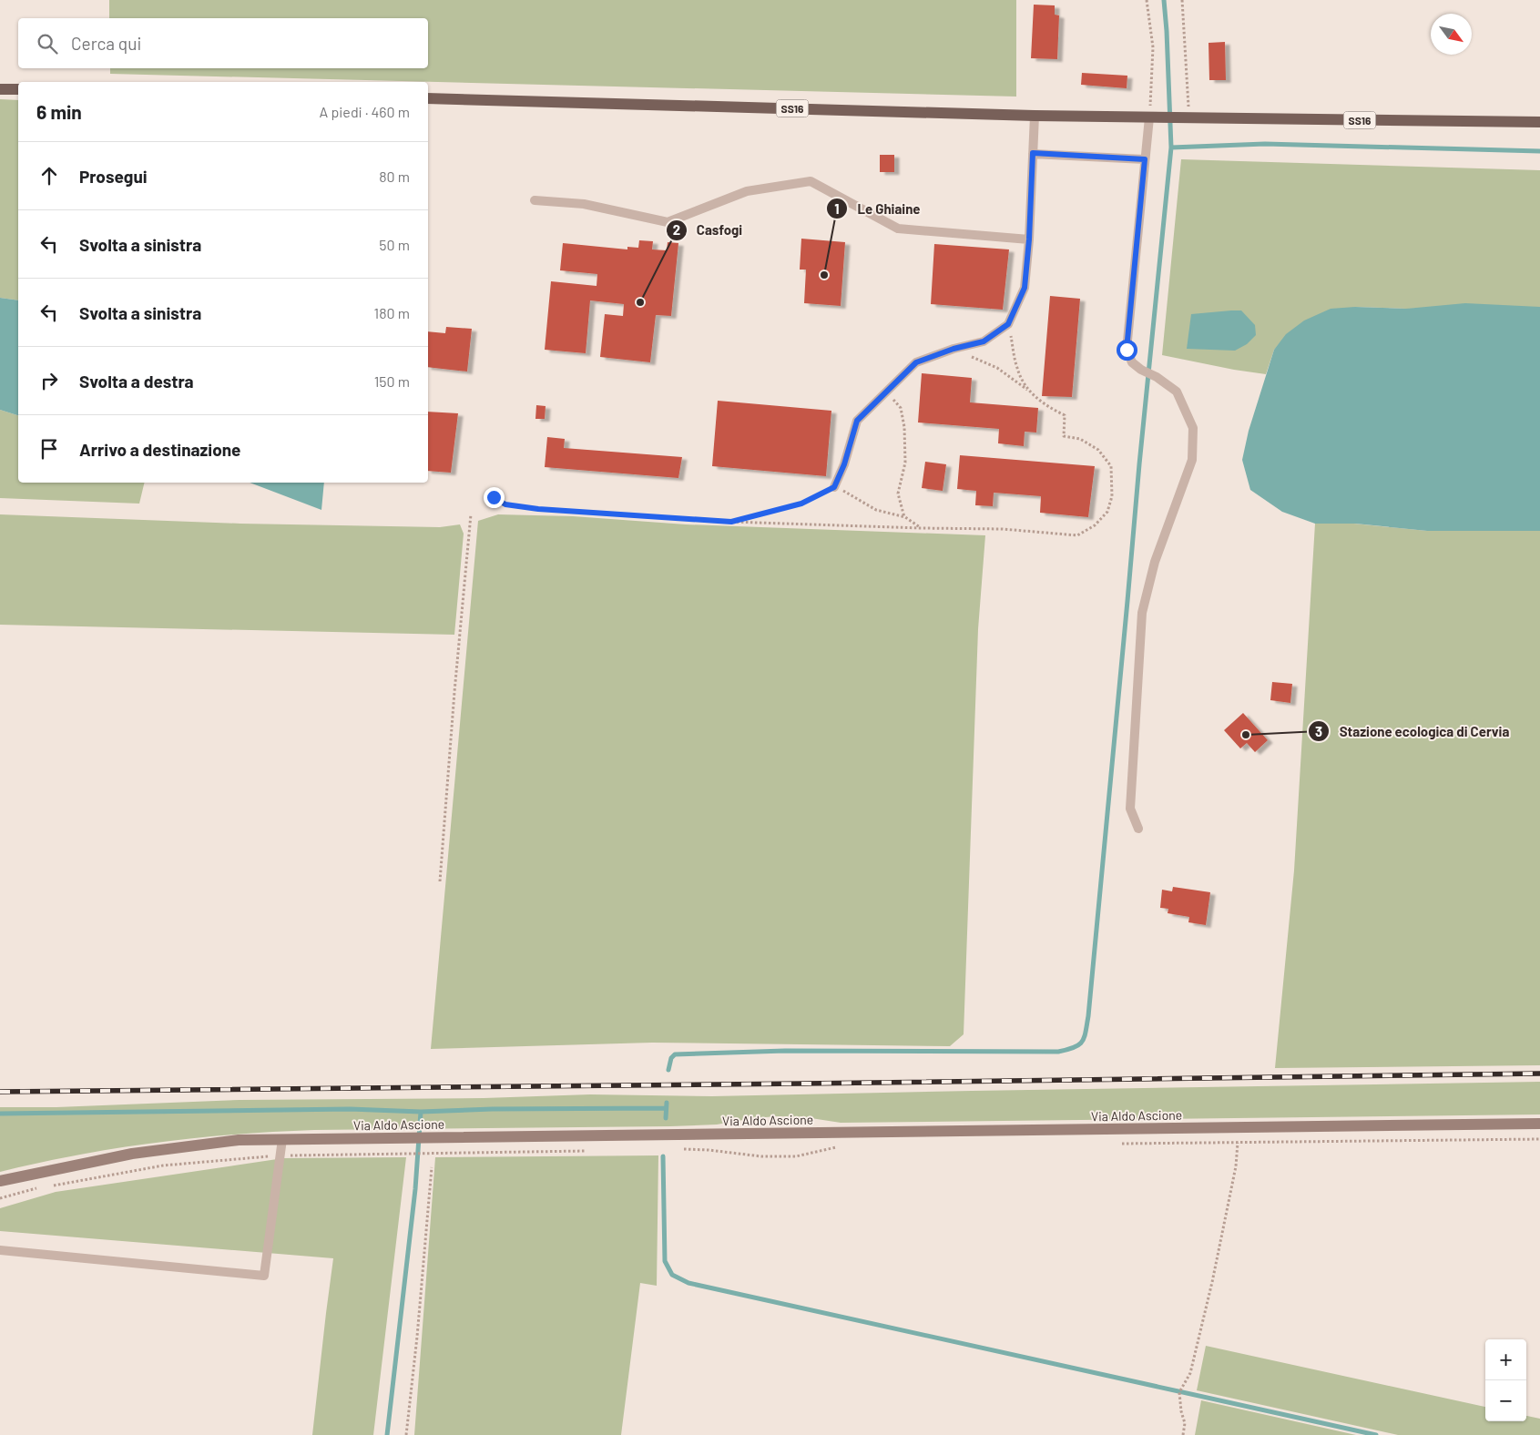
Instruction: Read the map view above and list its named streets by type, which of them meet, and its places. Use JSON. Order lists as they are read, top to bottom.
{
  "streets": {
    "main road": ["SS16"],
    "street": ["Via Aldo Ascione"]
  },
  "places": ["Le Ghiaine", "Casfogi", "Stazione ecologica di Cervia"],
  "north": "bottom right",
  "page": {
    "search": "Cerca qui",
    "heading": ["6 min", "A piedi · 460 m"],
    "list": [
      ["Prosegui", "80 m"],
      ["Svolta a sinistra", "50 m"],
      ["Svolta a sinistra", "180 m"],
      ["Svolta a destra", "150 m"],
      "Arrivo a destinazione"
    ],
    "map_buttons": ["+", "−"]
  }
}
